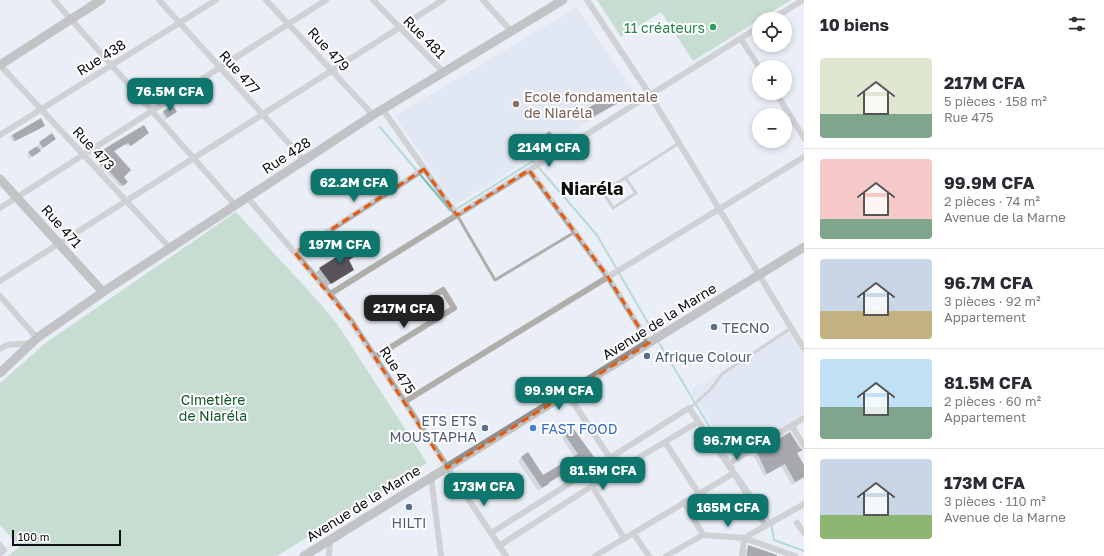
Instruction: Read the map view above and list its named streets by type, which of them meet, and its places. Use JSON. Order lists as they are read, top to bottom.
{
  "streets": {
    "street": [
      "Rue 481",
      "Rue 479",
      "Rue 438",
      "Rue 477",
      "Rue 473",
      "Rue 428",
      "Rue 471",
      "Avenue de la Marne",
      "Rue 475"
    ]
  },
  "crossings": [
    ["Rue 481", "Rue 428"],
    ["Rue 479", "Rue 428"],
    ["Rue 438", "Rue 477"],
    ["Rue 438", "Rue 473"],
    ["Rue 477", "Rue 428"],
    ["Rue 473", "Rue 428"],
    ["Rue 428", "Rue 471"],
    ["Rue 428", "Rue 475"],
    ["Avenue de la Marne", "Rue 475"]
  ],
  "districts": ["Niaréla"],
  "parks": ["Cimetière de Niaréla"],
  "places": [
    "11 créateurs",
    "Ecole fondamentale de Niaréla",
    "TECNO",
    "Afrique Colour",
    "ETS ETS MOUSTAPHA",
    "FAST FOOD",
    "HILTI"
  ],
  "scale_bar": "100 m",
  "page": {
    "heading": "10 biens",
    "map_buttons": ["+", "−"],
    "list": [
      {
        "name": "217M CFA",
        "note": "5 pièces · 158 m² · Rue 475"
      },
      {
        "name": "99.9M CFA",
        "note": "2 pièces · 74 m² · Avenue de la Marne"
      },
      {
        "name": "96.7M CFA",
        "note": "3 pièces · 92 m² · Appartement"
      },
      {
        "name": "81.5M CFA",
        "note": "2 pièces · 60 m² · Appartement"
      },
      {
        "name": "173M CFA",
        "note": "3 pièces · 110 m² · Avenue de la Marne"
      }
    ],
    "price": [
      "76.5M CFA",
      "214M CFA",
      "62.2M CFA",
      "197M CFA",
      "217M CFA",
      "99.9M CFA",
      "96.7M CFA",
      "81.5M CFA",
      "173M CFA",
      "165M CFA"
    ],
    "scale": "100 m"
  }
}
